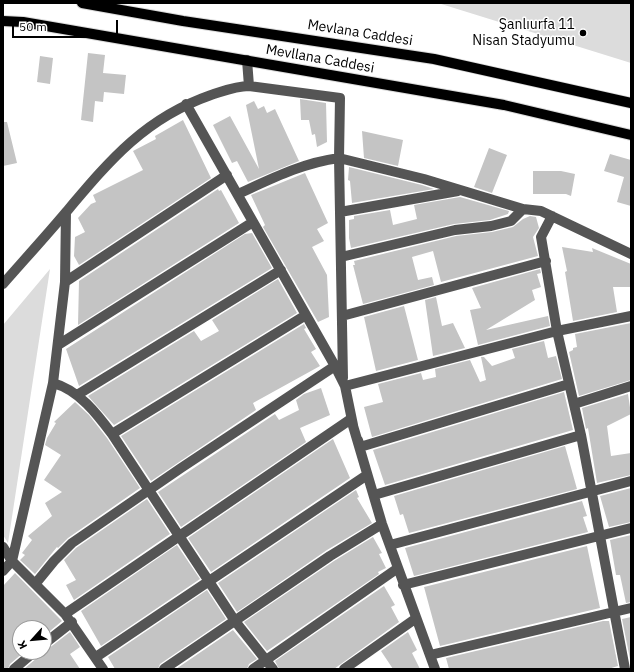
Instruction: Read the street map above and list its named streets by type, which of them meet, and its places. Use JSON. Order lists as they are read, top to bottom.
{
  "streets": {
    "main road": ["Mevlana Caddesi", "Mevllana Caddesi"]
  },
  "places": ["Şanlıurfa 11 Nisan Stadyumu"],
  "scale_bar": "50 m",
  "north": "bottom left"
}
